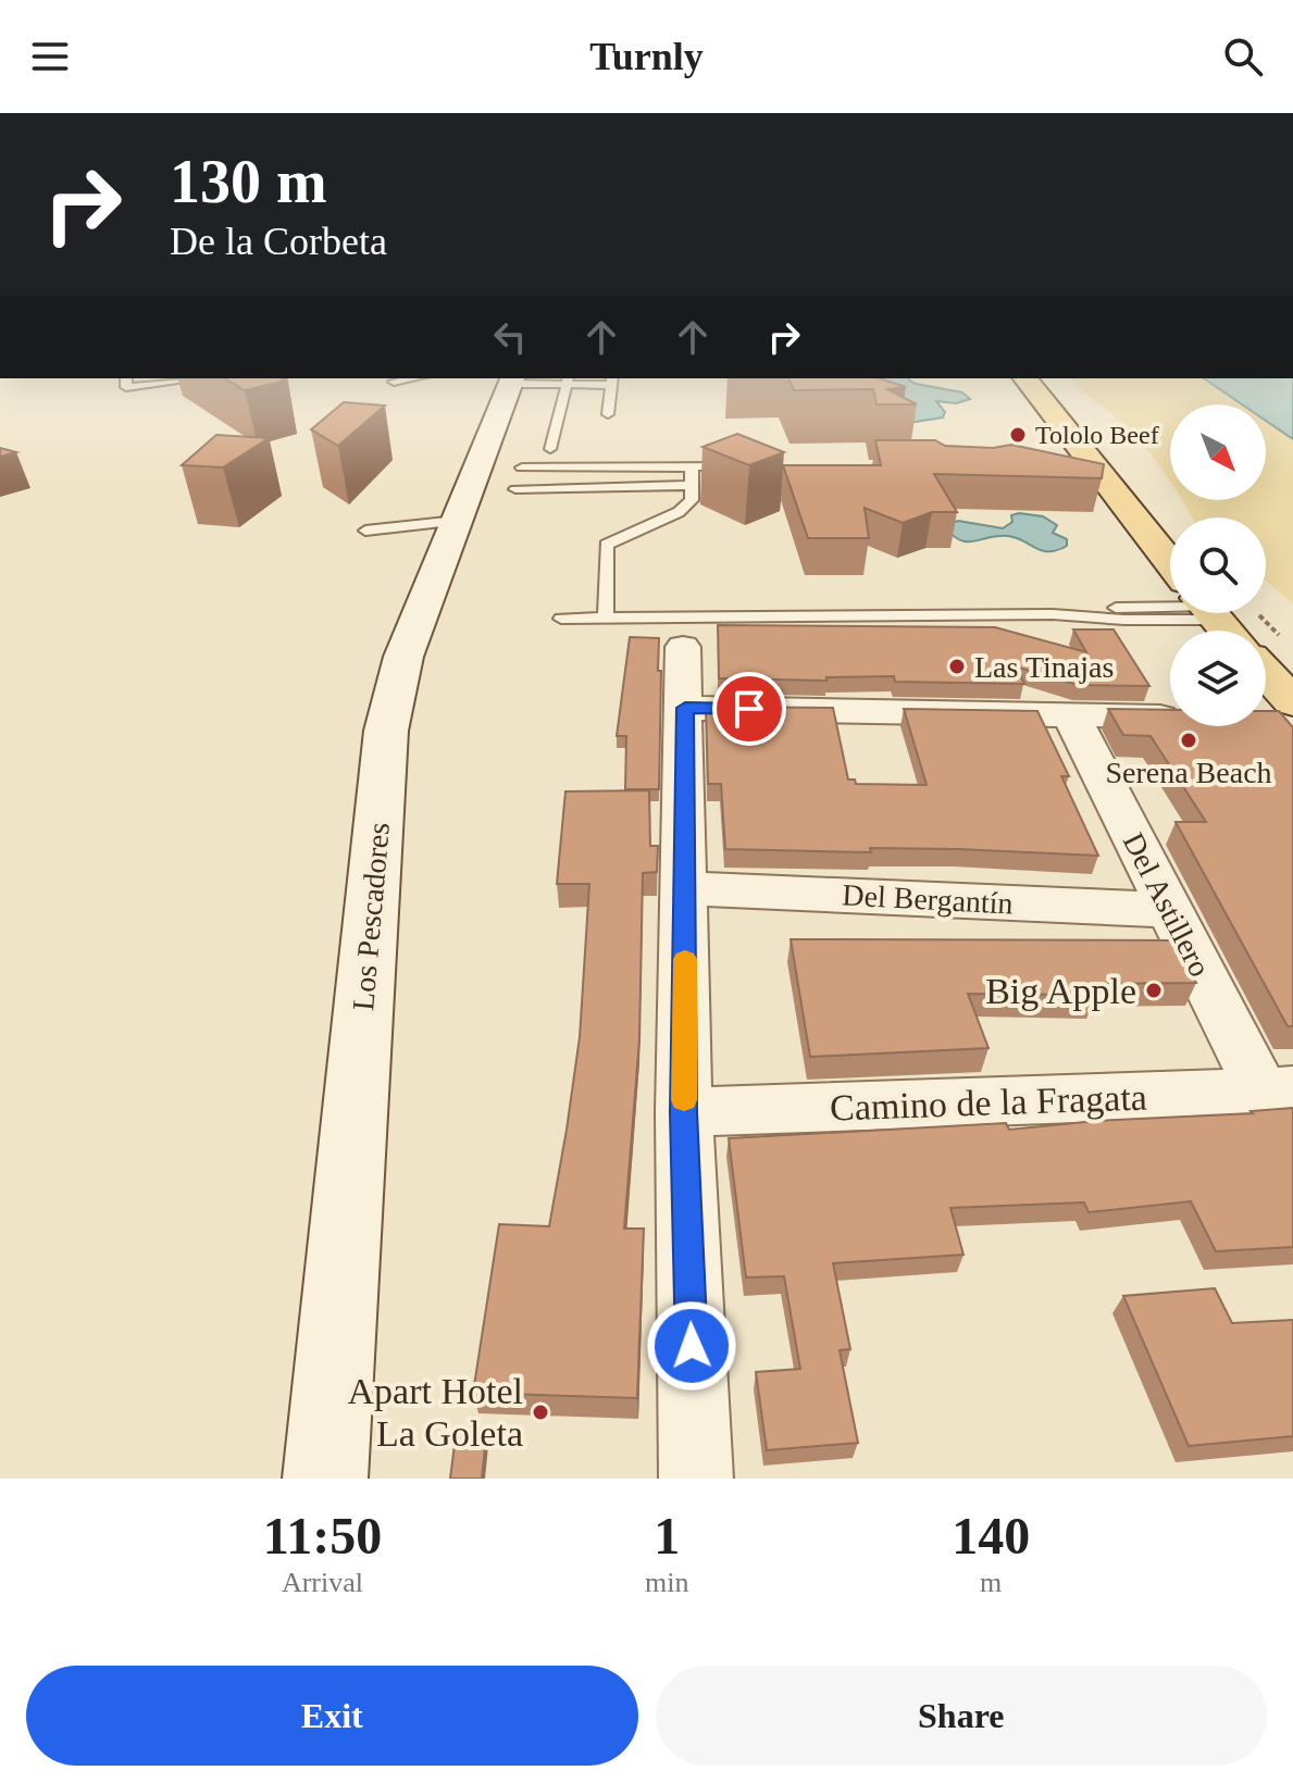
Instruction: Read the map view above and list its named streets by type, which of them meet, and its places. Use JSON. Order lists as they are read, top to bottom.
{
  "streets": {
    "street": [
      "Del Bergantín",
      "Del Astillero",
      "Los Pescadores",
      "Camino de la Fragata"
    ]
  },
  "crossings": [
    ["Del Bergantín", "Del Astillero"],
    ["Del Astillero", "Camino de la Fragata"]
  ],
  "places": [
    "Tololo Beef",
    "Las Tinajas",
    "Serena Beach",
    "Big Apple",
    "Apart Hotel La Goleta"
  ],
  "north": "bottom right",
  "page": {
    "header": "Turnly",
    "turn": ["130 m", "De la Corbeta"],
    "eta": [
      "11:50",
      "Arrival",
      "1",
      "min",
      "140",
      "m"
    ],
    "buttons": ["Exit", "Share"]
  }
}
